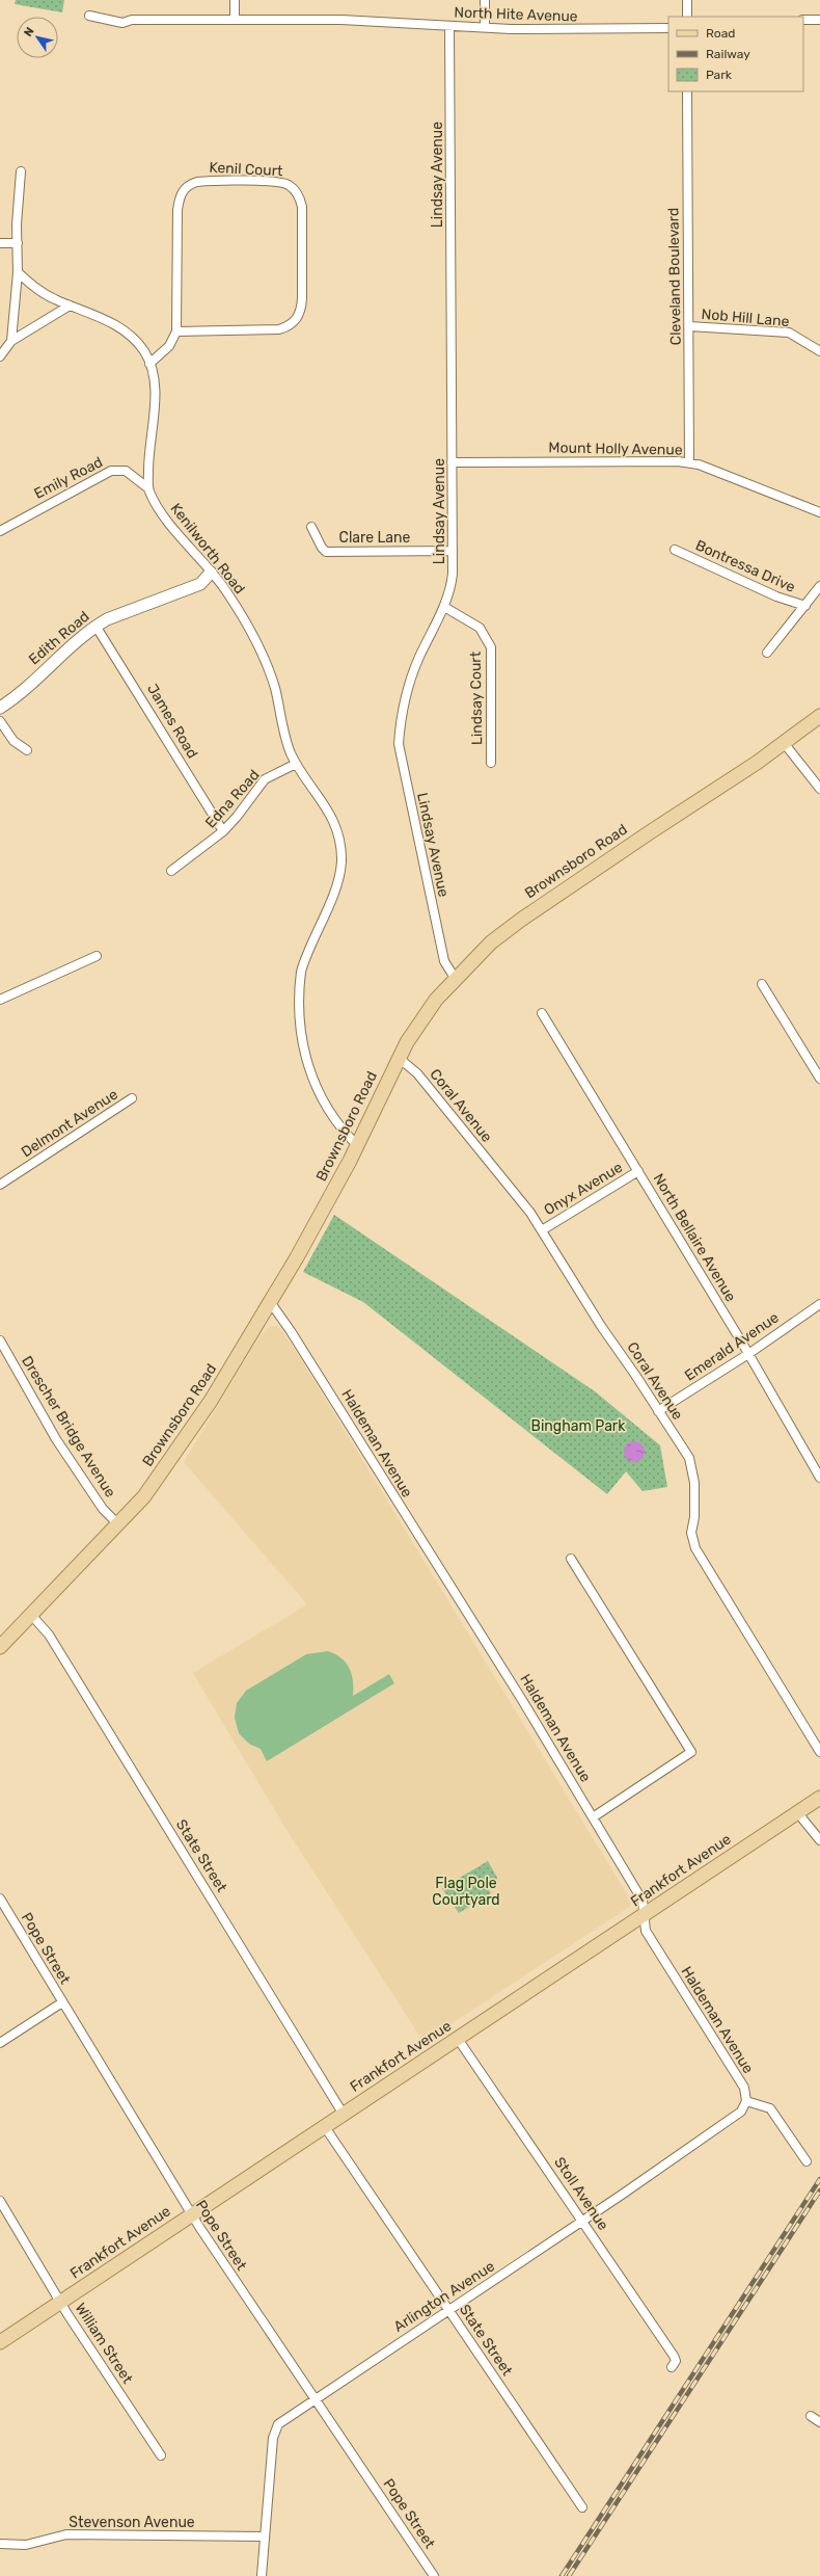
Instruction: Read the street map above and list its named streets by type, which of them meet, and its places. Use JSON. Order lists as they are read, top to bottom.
{
  "streets": {
    "main road": ["Brownsboro Road", "Frankfort Avenue"],
    "street": [
      "North Hite Avenue",
      "Kenil Court",
      "Lindsay Avenue",
      "Cleveland Boulevard",
      "Nob Hill Lane",
      "Mount Holly Avenue",
      "Emily Road",
      "Clare Lane",
      "Kenilworth Road",
      "Bontressa Drive",
      "Edith Road",
      "Lindsay Court",
      "James Road",
      "Edna Road",
      "Coral Avenue",
      "Delmont Avenue",
      "Onyx Avenue",
      "North Bellaire Avenue",
      "Emerald Avenue",
      "Drescher Bridge Avenue",
      "Haldeman Avenue",
      "State Street",
      "Pope Street",
      "Stoll Avenue",
      "Arlington Avenue",
      "William Street",
      "Stevenson Avenue"
    ]
  },
  "crossings": [
    ["North Hite Avenue", "Lindsay Avenue"],
    ["Lindsay Avenue", "Mount Holly Avenue"],
    ["Lindsay Avenue", "Clare Lane"],
    ["Lindsay Avenue", "Lindsay Court"],
    ["Lindsay Avenue", "Brownsboro Road"],
    ["Cleveland Boulevard", "Nob Hill Lane"],
    ["Cleveland Boulevard", "Mount Holly Avenue"],
    ["Emily Road", "Kenilworth Road"],
    ["Kenilworth Road", "Edith Road"],
    ["Kenilworth Road", "Edna Road"],
    ["Kenilworth Road", "Brownsboro Road"],
    ["Edith Road", "James Road"],
    ["James Road", "Edna Road"],
    ["Brownsboro Road", "Coral Avenue"],
    ["Brownsboro Road", "Drescher Bridge Avenue"],
    ["Brownsboro Road", "Haldeman Avenue"],
    ["Brownsboro Road", "State Street"],
    ["Coral Avenue", "Onyx Avenue"],
    ["Coral Avenue", "Emerald Avenue"],
    ["Onyx Avenue", "North Bellaire Avenue"],
    ["North Bellaire Avenue", "Emerald Avenue"],
    ["Haldeman Avenue", "Frankfort Avenue"],
    ["Haldeman Avenue", "Arlington Avenue"],
    ["State Street", "Frankfort Avenue"],
    ["State Street", "Arlington Avenue"],
    ["Frankfort Avenue", "Pope Street"],
    ["Frankfort Avenue", "Stoll Avenue"],
    ["Frankfort Avenue", "William Street"],
    ["Pope Street", "Arlington Avenue"],
    ["Stoll Avenue", "Arlington Avenue"],
    ["Arlington Avenue", "Stevenson Avenue"]
  ],
  "parks": ["Bingham Park", "Flag Pole Courtyard"],
  "legend": ["Road", "Railway", "Park"],
  "north": "top left"
}
